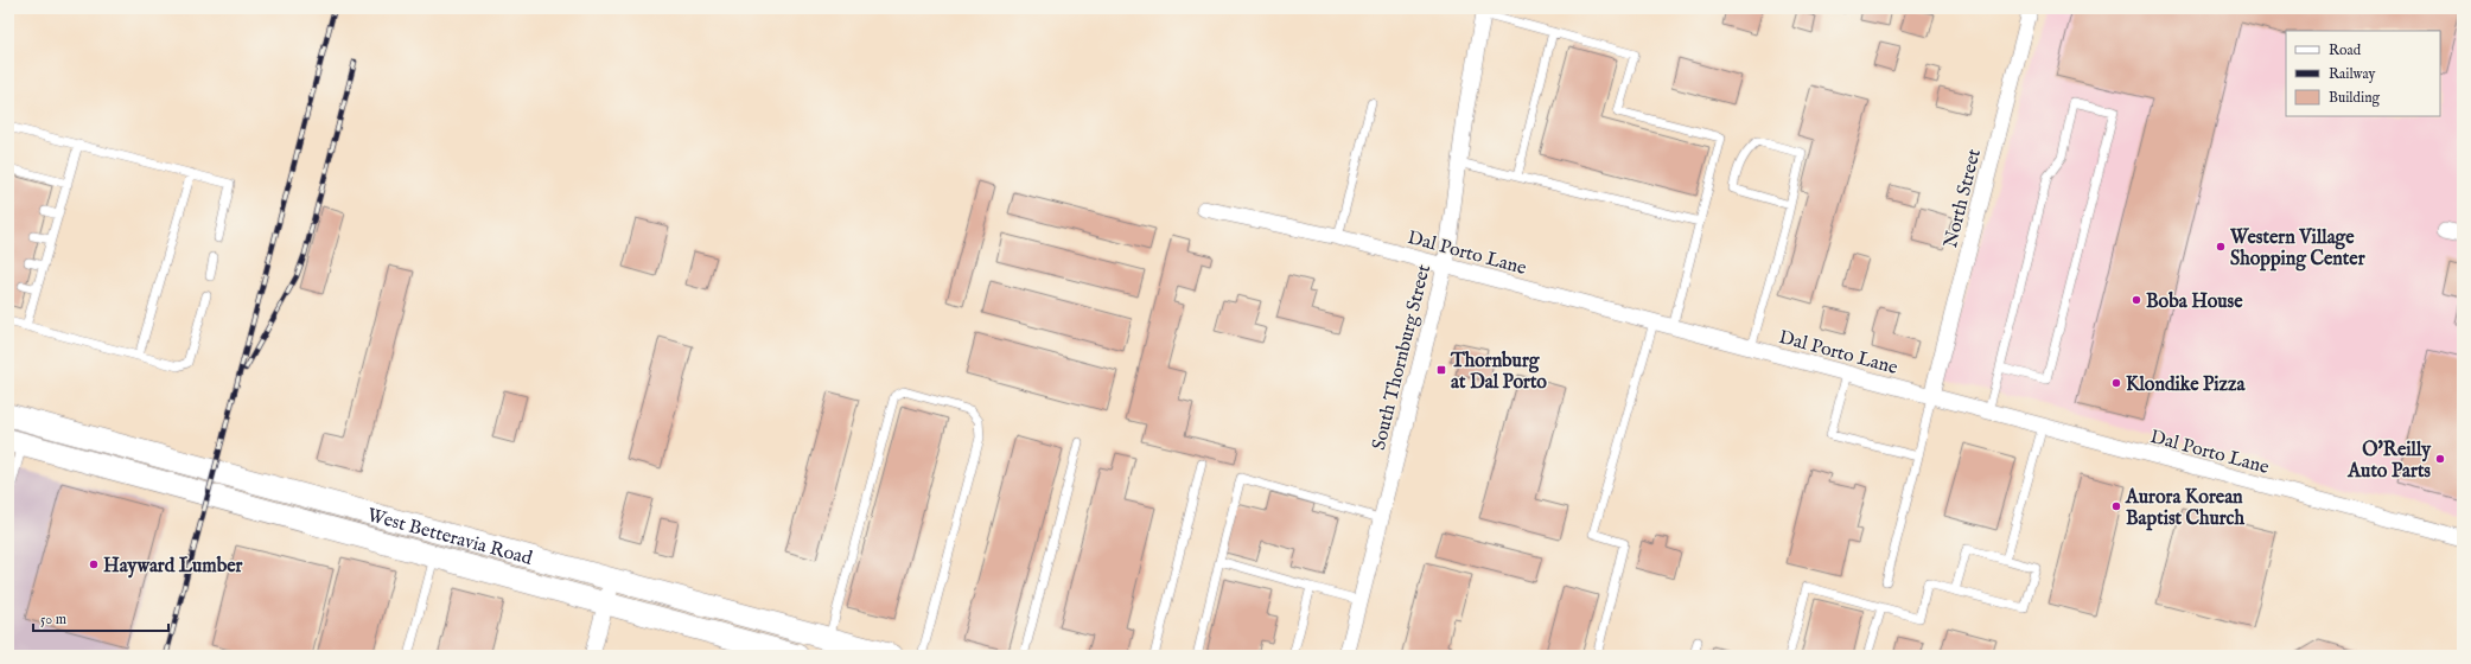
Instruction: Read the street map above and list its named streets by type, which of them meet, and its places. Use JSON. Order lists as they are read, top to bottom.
{
  "streets": {
    "main road": ["West Betteravia Road"],
    "street": ["North Street", "Dal Porto Lane", "South Thornburg Street"]
  },
  "crossings": [
    ["North Street", "Dal Porto Lane"],
    ["Dal Porto Lane", "South Thornburg Street"]
  ],
  "places": {
    "other": [
      "Western Village Shopping Center",
      "Boba House",
      "Klondike Pizza",
      "O'Reilly Auto Parts",
      "Aurora Korean Baptist Church",
      "Hayward Lumber"
    ],
    "transit": ["Thornburg at Dal Porto"]
  },
  "legend": ["Road", "Railway", "Building"],
  "scale_bar": "50 m"
}
